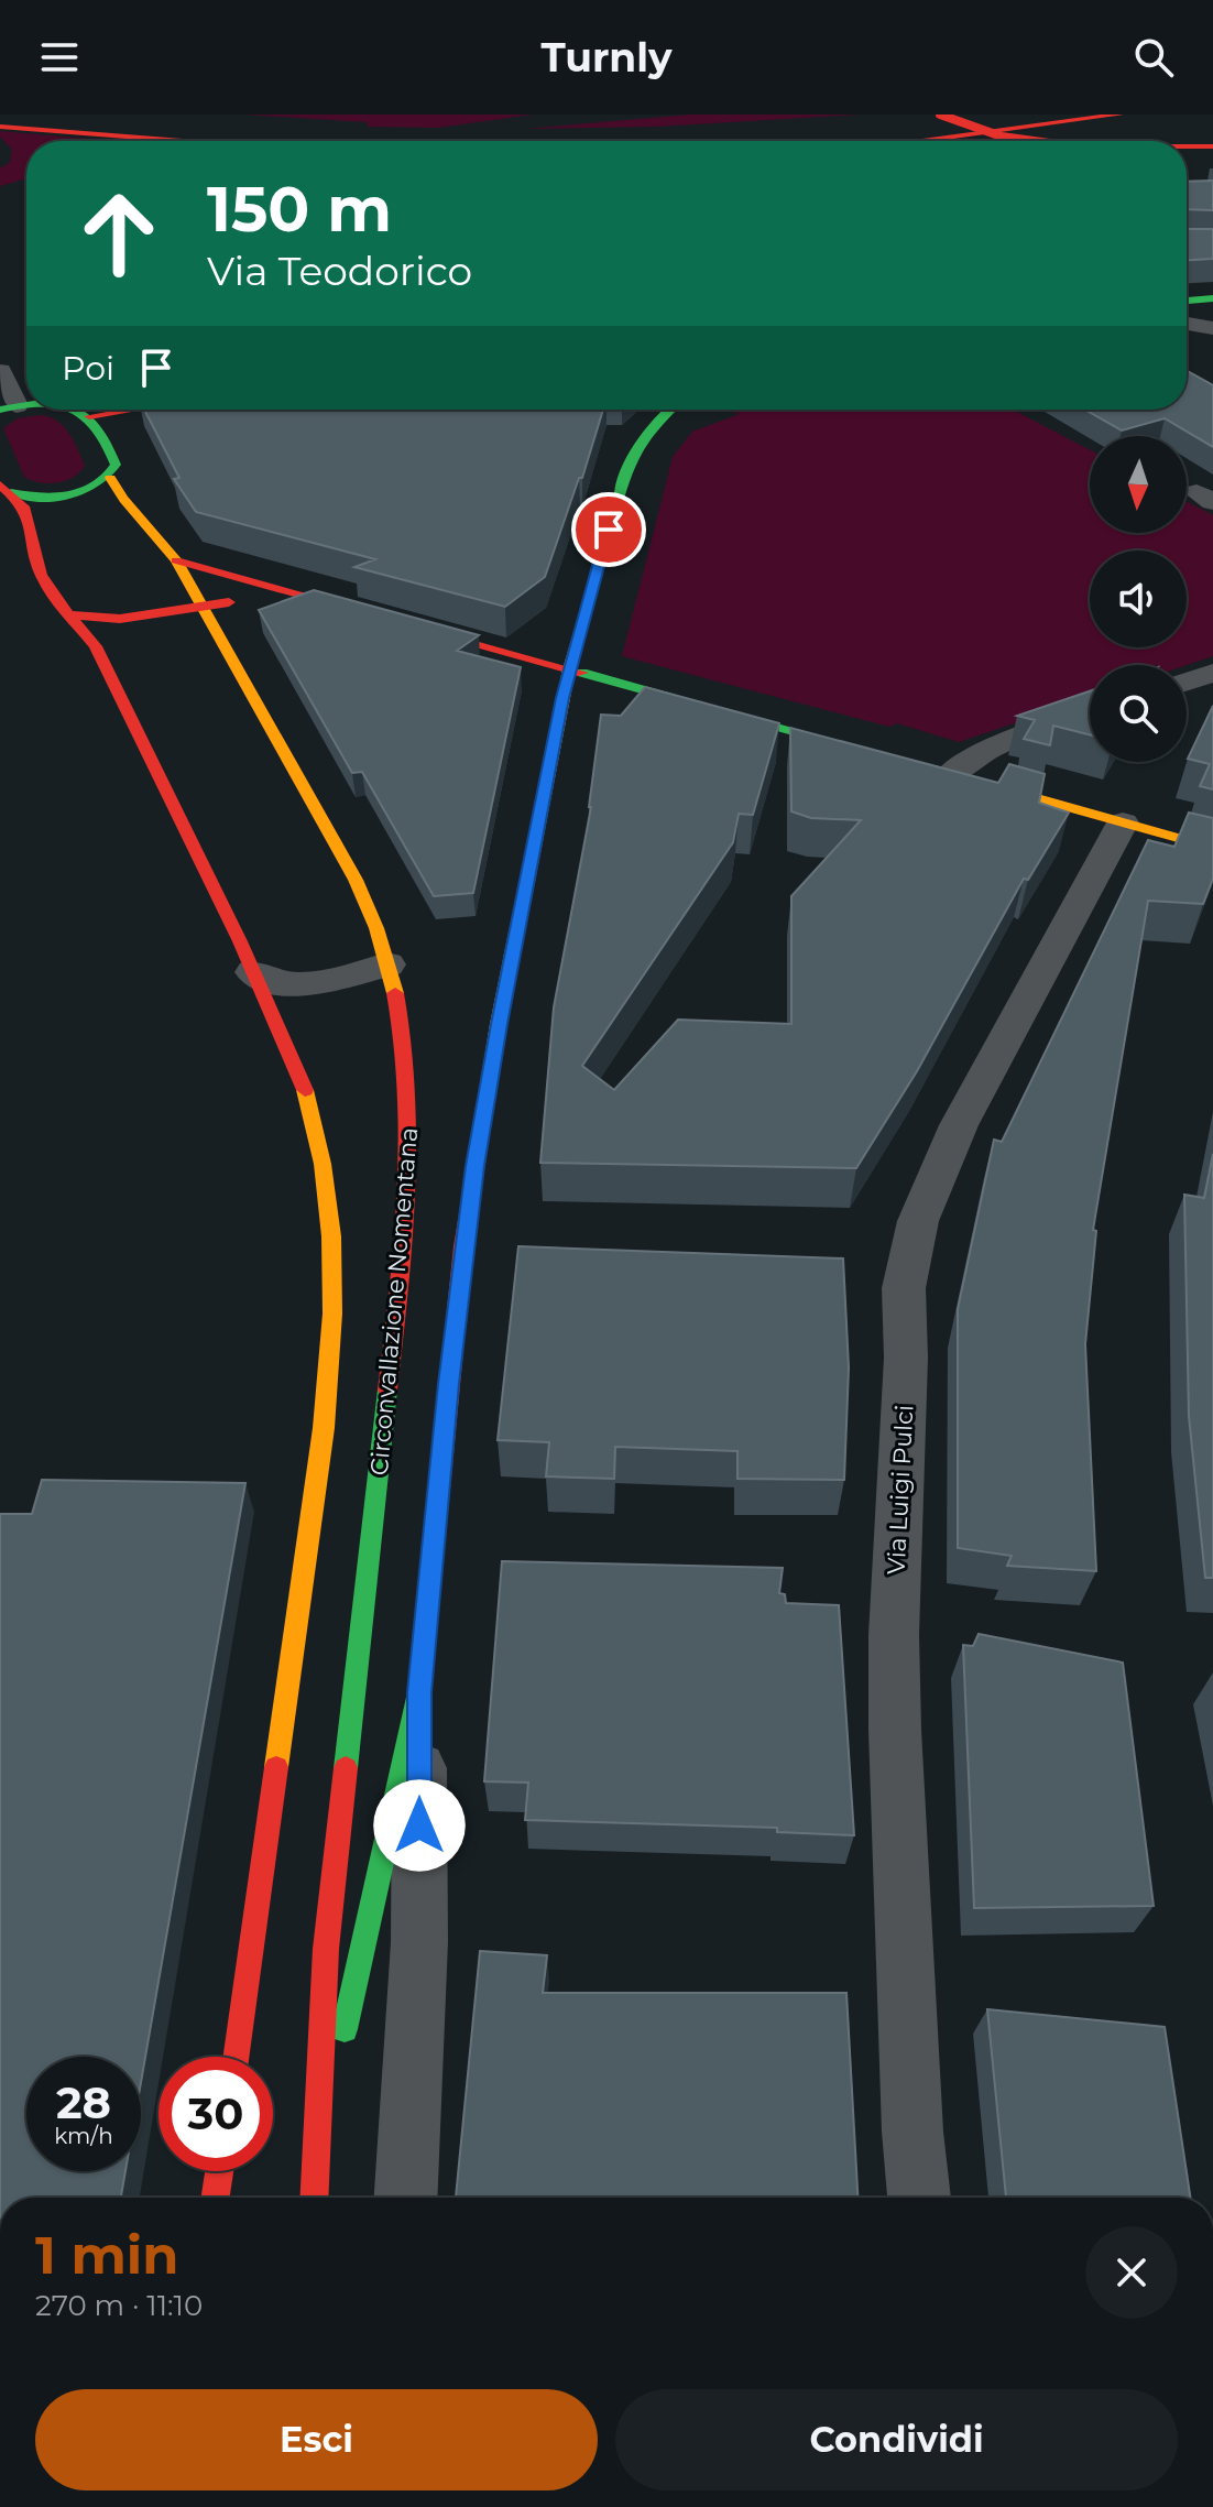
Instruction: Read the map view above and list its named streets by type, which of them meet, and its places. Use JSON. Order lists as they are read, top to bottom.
{
  "streets": {
    "street": ["Circonvallazione Nomentana", "Via Luigi Pulci"]
  },
  "north": "bottom",
  "page": {
    "header": "Turnly",
    "turn": ["150 m", "Via Teodorico"],
    "then": "Poi",
    "speed": "28 km/h",
    "limit": "30",
    "heading": ["1 min", "270 m · 11:10"],
    "buttons": ["Esci", "Condividi"]
  }
}
